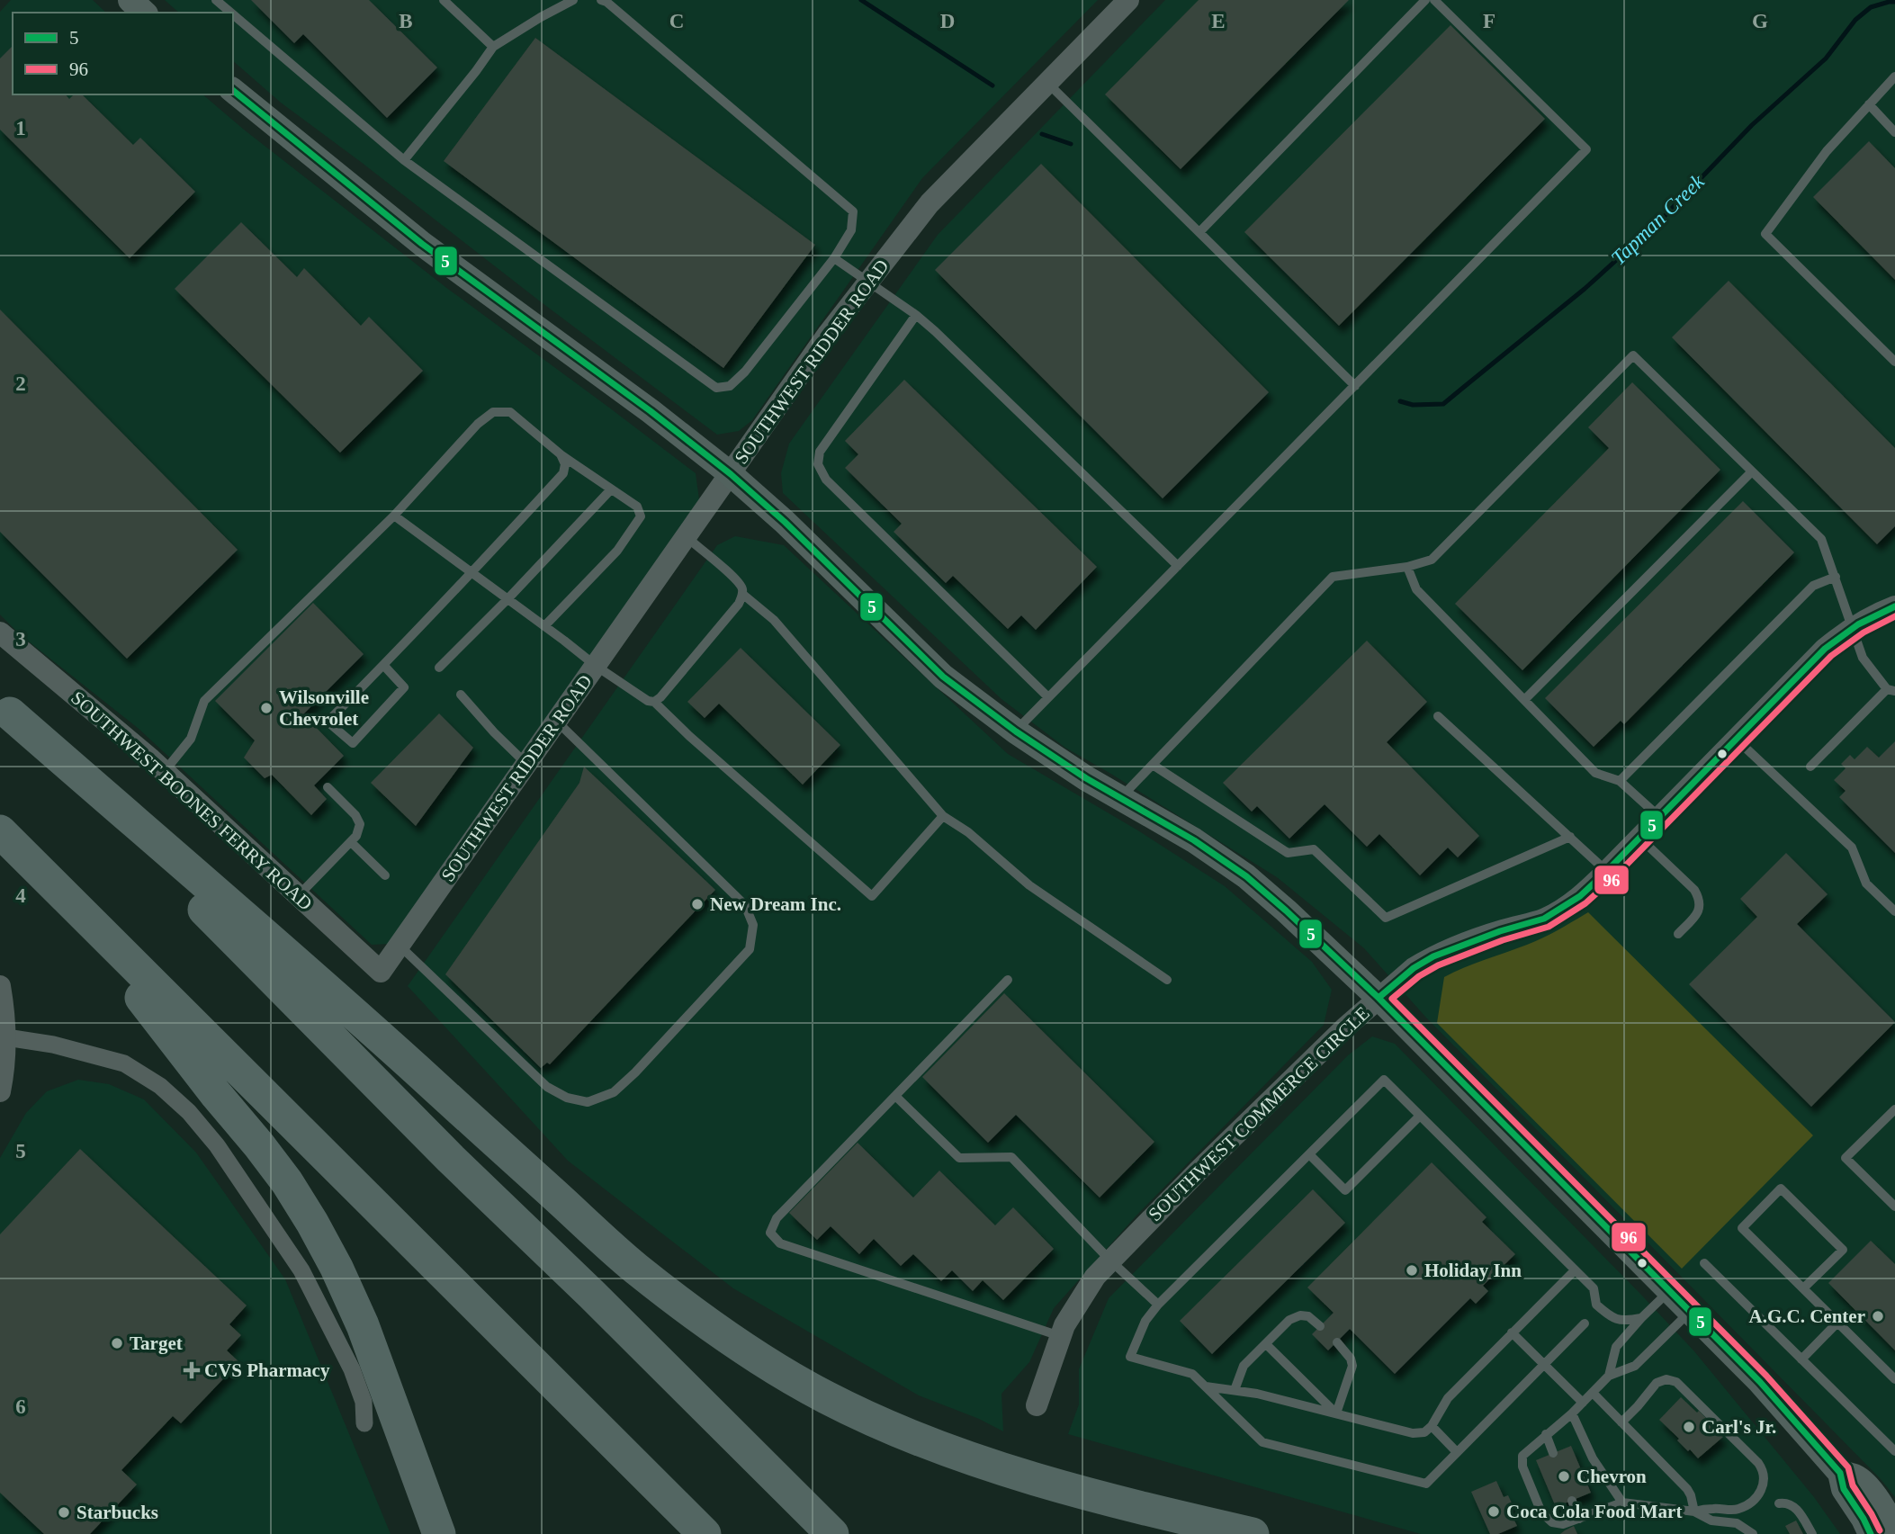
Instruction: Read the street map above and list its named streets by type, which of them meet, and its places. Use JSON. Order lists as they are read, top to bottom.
{
  "streets": {
    "street": ["SOUTHWEST RIDDER ROAD", "SOUTHWEST BOONES FERRY ROAD", "SOUTHWEST COMMERCE CIRCLE"]
  },
  "crossings": [
    ["SOUTHWEST RIDDER ROAD", "SOUTHWEST BOONES FERRY ROAD"]
  ],
  "water": ["Tapman Creek"],
  "places": {
    "other": [
      "Wilsonville Chevrolet",
      "New Dream Inc.",
      "Holiday Inn",
      "A.G.C. Center",
      "Target",
      "Carl's Jr.",
      "Chevron",
      "Coca Cola Food Mart",
      "Starbucks"
    ],
    "health": ["CVS Pharmacy"]
  },
  "lines": ["transit line 5", "transit line 96"],
  "legend": ["5", "96"],
  "grid": {
    "columns": [
      "B",
      "C",
      "D",
      "E",
      "F",
      "G"
    ],
    "rows": [
      "1",
      "2",
      "3",
      "4",
      "5",
      "6"
    ]
  }
}
